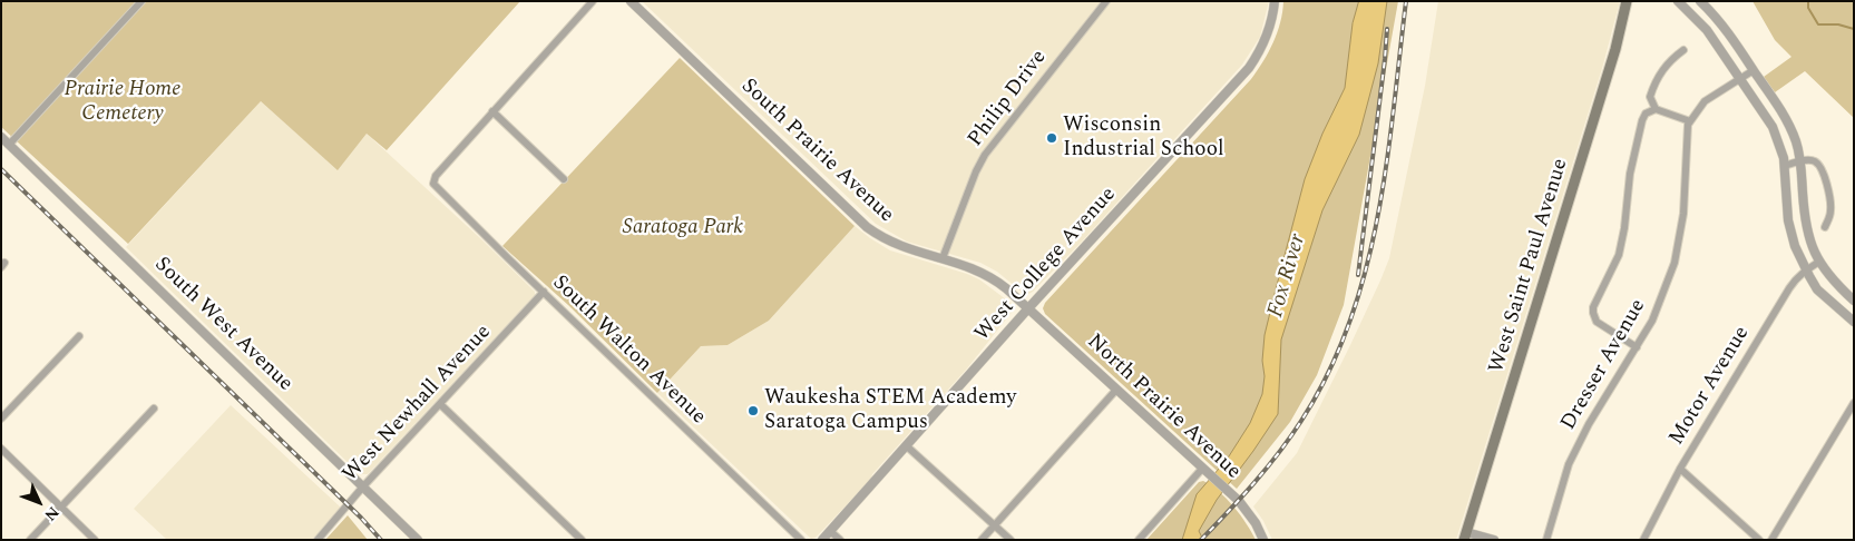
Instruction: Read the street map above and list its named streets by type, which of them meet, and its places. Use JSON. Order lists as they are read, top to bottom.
{
  "streets": {
    "main road": ["West Saint Paul Avenue"],
    "street": [
      "Philip Drive",
      "South Prairie Avenue",
      "West College Avenue",
      "South West Avenue",
      "South Walton Avenue",
      "Dresser Avenue",
      "Motor Avenue",
      "West Newhall Avenue",
      "North Prairie Avenue"
    ]
  },
  "crossings": [
    ["Philip Drive", "South Prairie Avenue"],
    ["South Prairie Avenue", "West College Avenue"],
    ["South Prairie Avenue", "North Prairie Avenue"],
    ["West College Avenue", "North Prairie Avenue"],
    ["South West Avenue", "West Newhall Avenue"],
    ["South Walton Avenue", "West Newhall Avenue"]
  ],
  "water": ["Fox River"],
  "parks": ["Prairie Home Cemetery", "Saratoga Park"],
  "places": ["Wisconsin Industrial School", "Waukesha STEM Academy Saratoga Campus"],
  "north": "bottom right"
}
